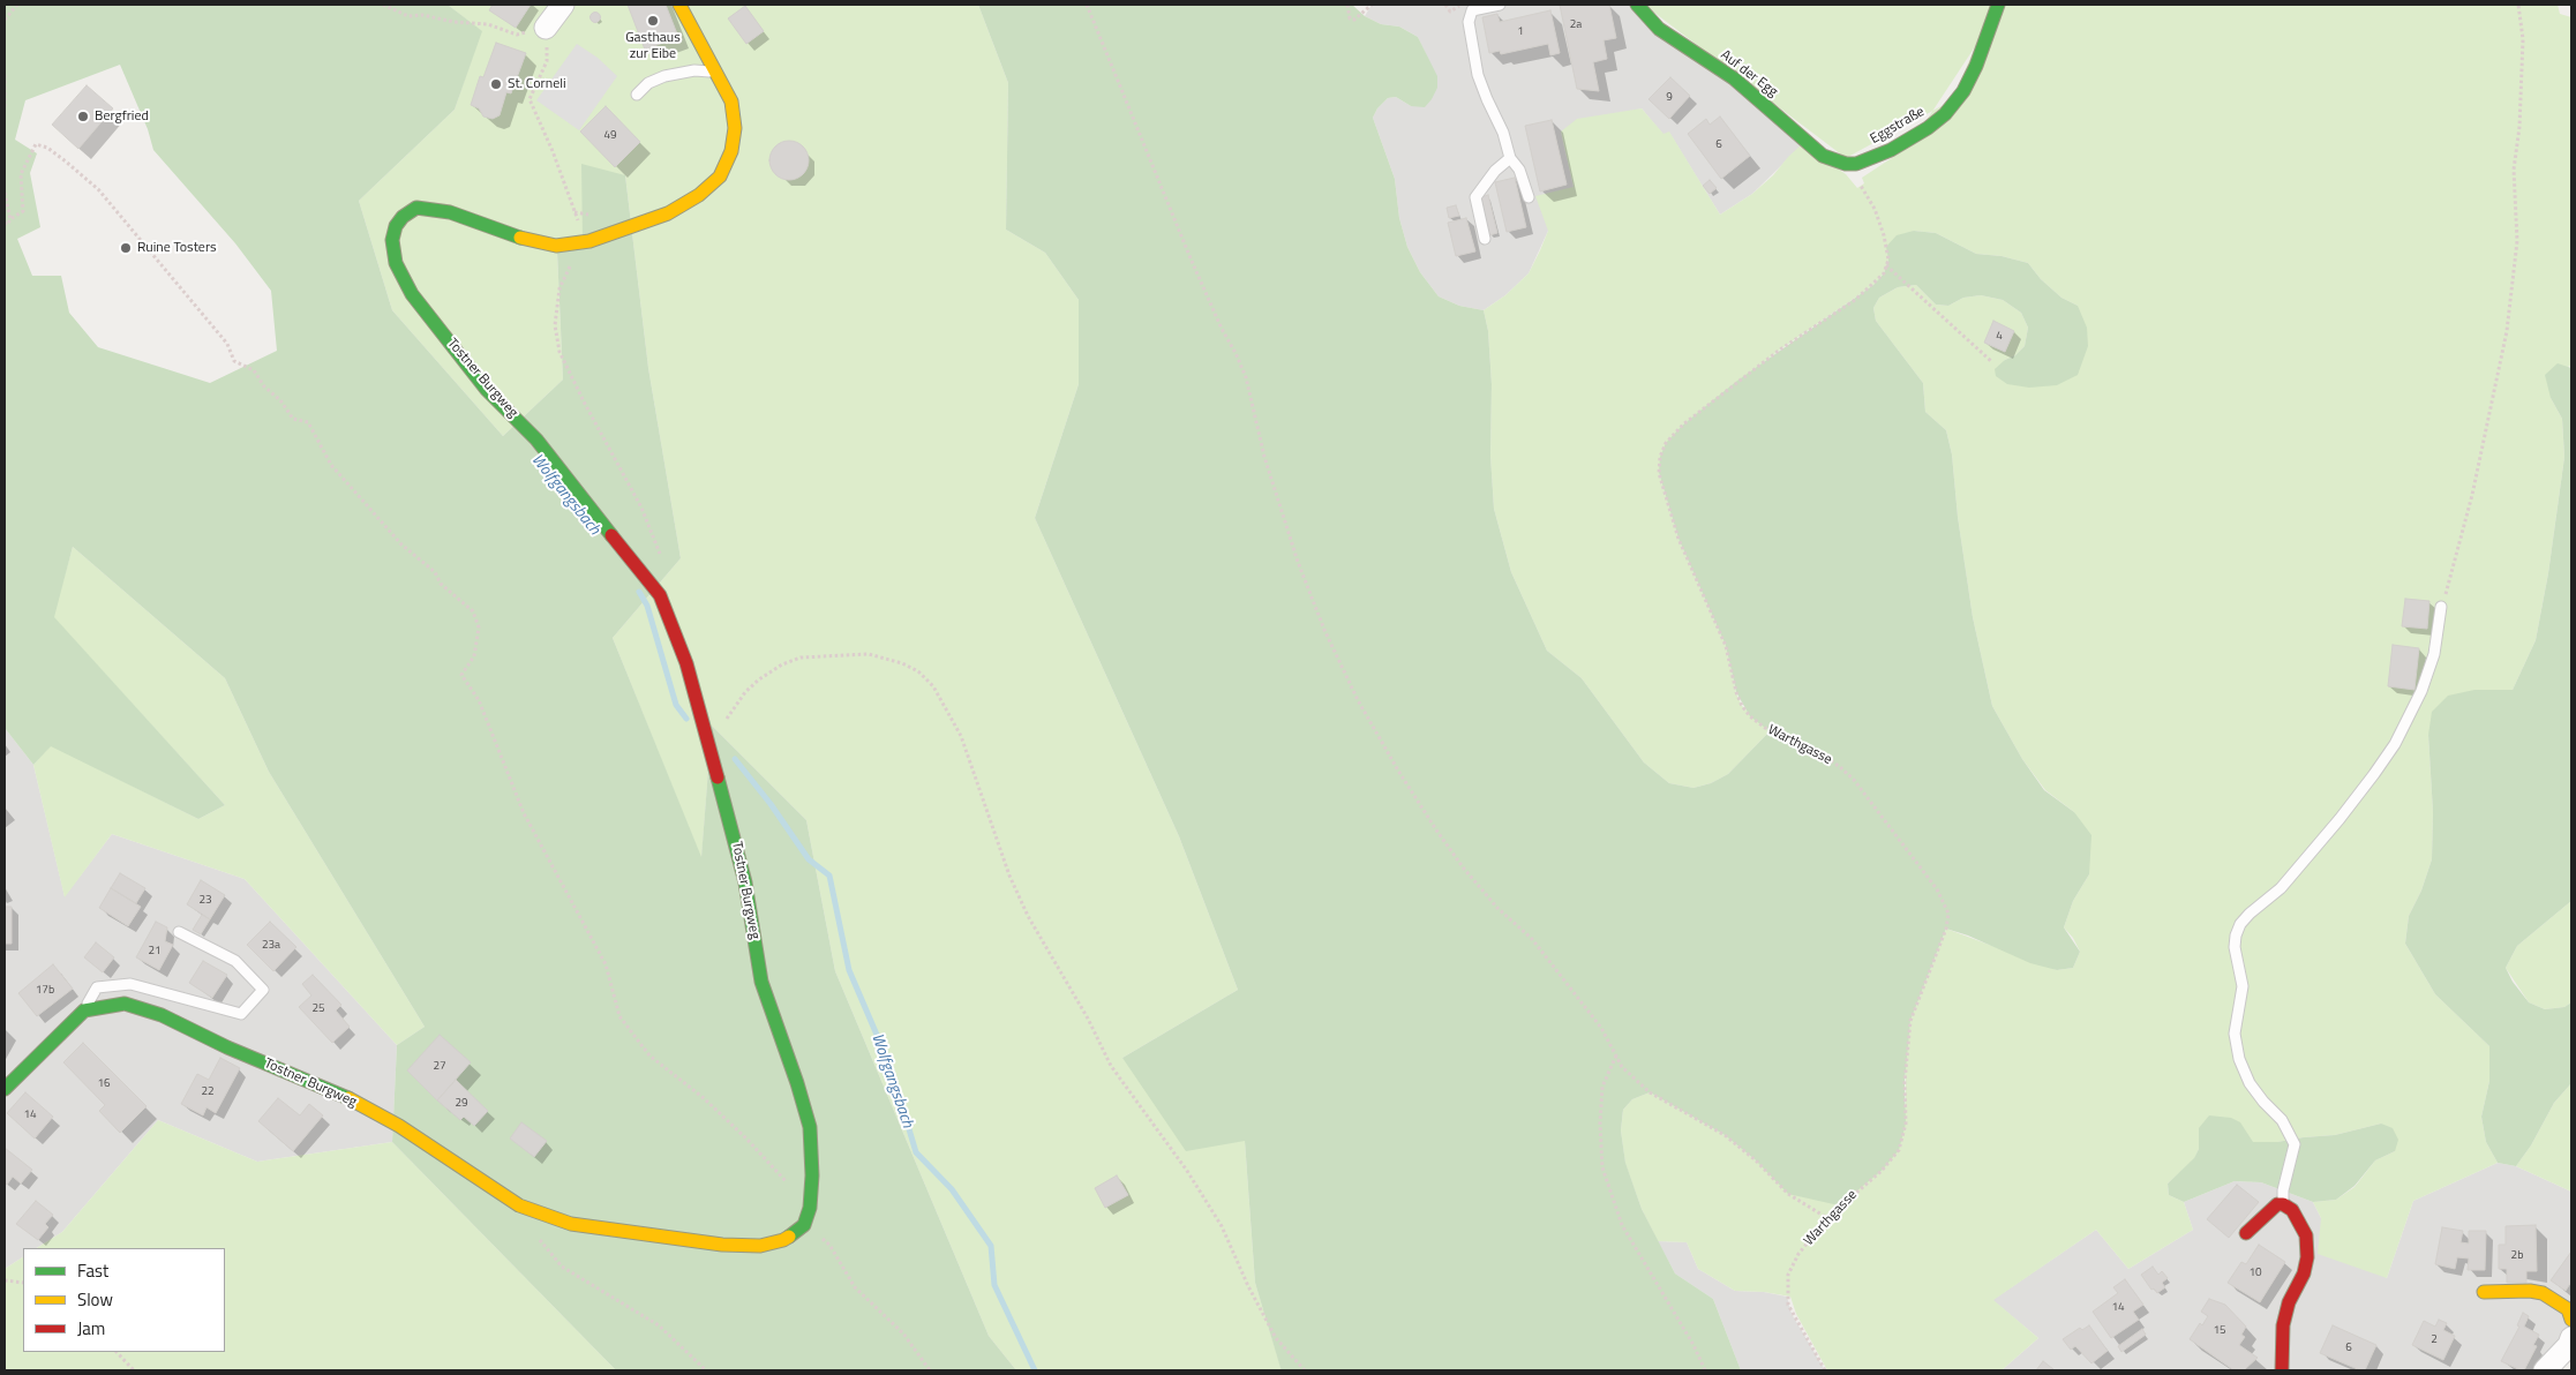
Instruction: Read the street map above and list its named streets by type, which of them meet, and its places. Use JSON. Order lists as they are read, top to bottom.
{
  "streets": {
    "street": ["Auf der Egg", "Eggstraße", "Tostner Burgweg"],
    "path": ["Warthgasse"]
  },
  "crossings": [
    ["Auf der Egg", "Eggstraße"]
  ],
  "water": ["Wolfgangsbach"],
  "places": [
    "Gasthaus zur Eibe",
    "St. Corneli",
    "Bergfried",
    "Ruine Tosters"
  ],
  "house_numbers": [
    "2a",
    "1",
    "9",
    "49",
    "6",
    "4",
    "23",
    "23a",
    "21",
    "17b",
    "25",
    "27",
    "16",
    "22",
    "29",
    "14",
    "2b",
    "10",
    "14",
    "15",
    "2",
    "6"
  ],
  "legend": ["Fast", "Slow", "Jam"]
}
